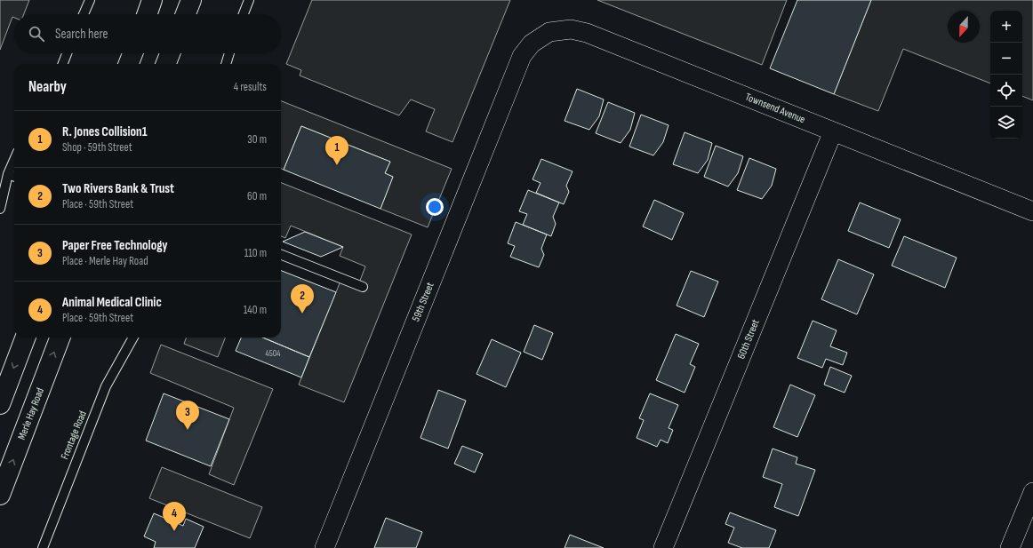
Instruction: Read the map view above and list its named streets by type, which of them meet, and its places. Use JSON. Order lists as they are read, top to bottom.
{
  "streets": {
    "main road": ["Merle Hay Road"],
    "street": ["Townsend Avenue", "59th Street", "60th Street"],
    "lane": ["Frontage Road"]
  },
  "crossings": [
    ["Townsend Avenue", "59th Street"],
    ["Townsend Avenue", "60th Street"]
  ],
  "house_numbers": ["4504"],
  "north": "bottom",
  "page": {
    "map_buttons": ["+", "−"],
    "search": "Search here",
    "heading": ["Nearby", "4 results"],
    "list": [
      {
        "mark": "1",
        "name": "R. Jones Collision1",
        "note": "Shop · 59th Street",
        "value": "30 m"
      },
      {
        "mark": "2",
        "name": "Two Rivers Bank & Trust",
        "note": "Place · 59th Street",
        "value": "60 m"
      },
      {
        "mark": "3",
        "name": "Paper Free Technology",
        "note": "Place · Merle Hay Road",
        "value": "110 m"
      },
      {
        "mark": "4",
        "name": "Animal Medical Clinic",
        "note": "Place · 59th Street",
        "value": "140 m"
      }
    ],
    "pins": [
      "1",
      "2",
      "3",
      "4"
    ]
  }
}
